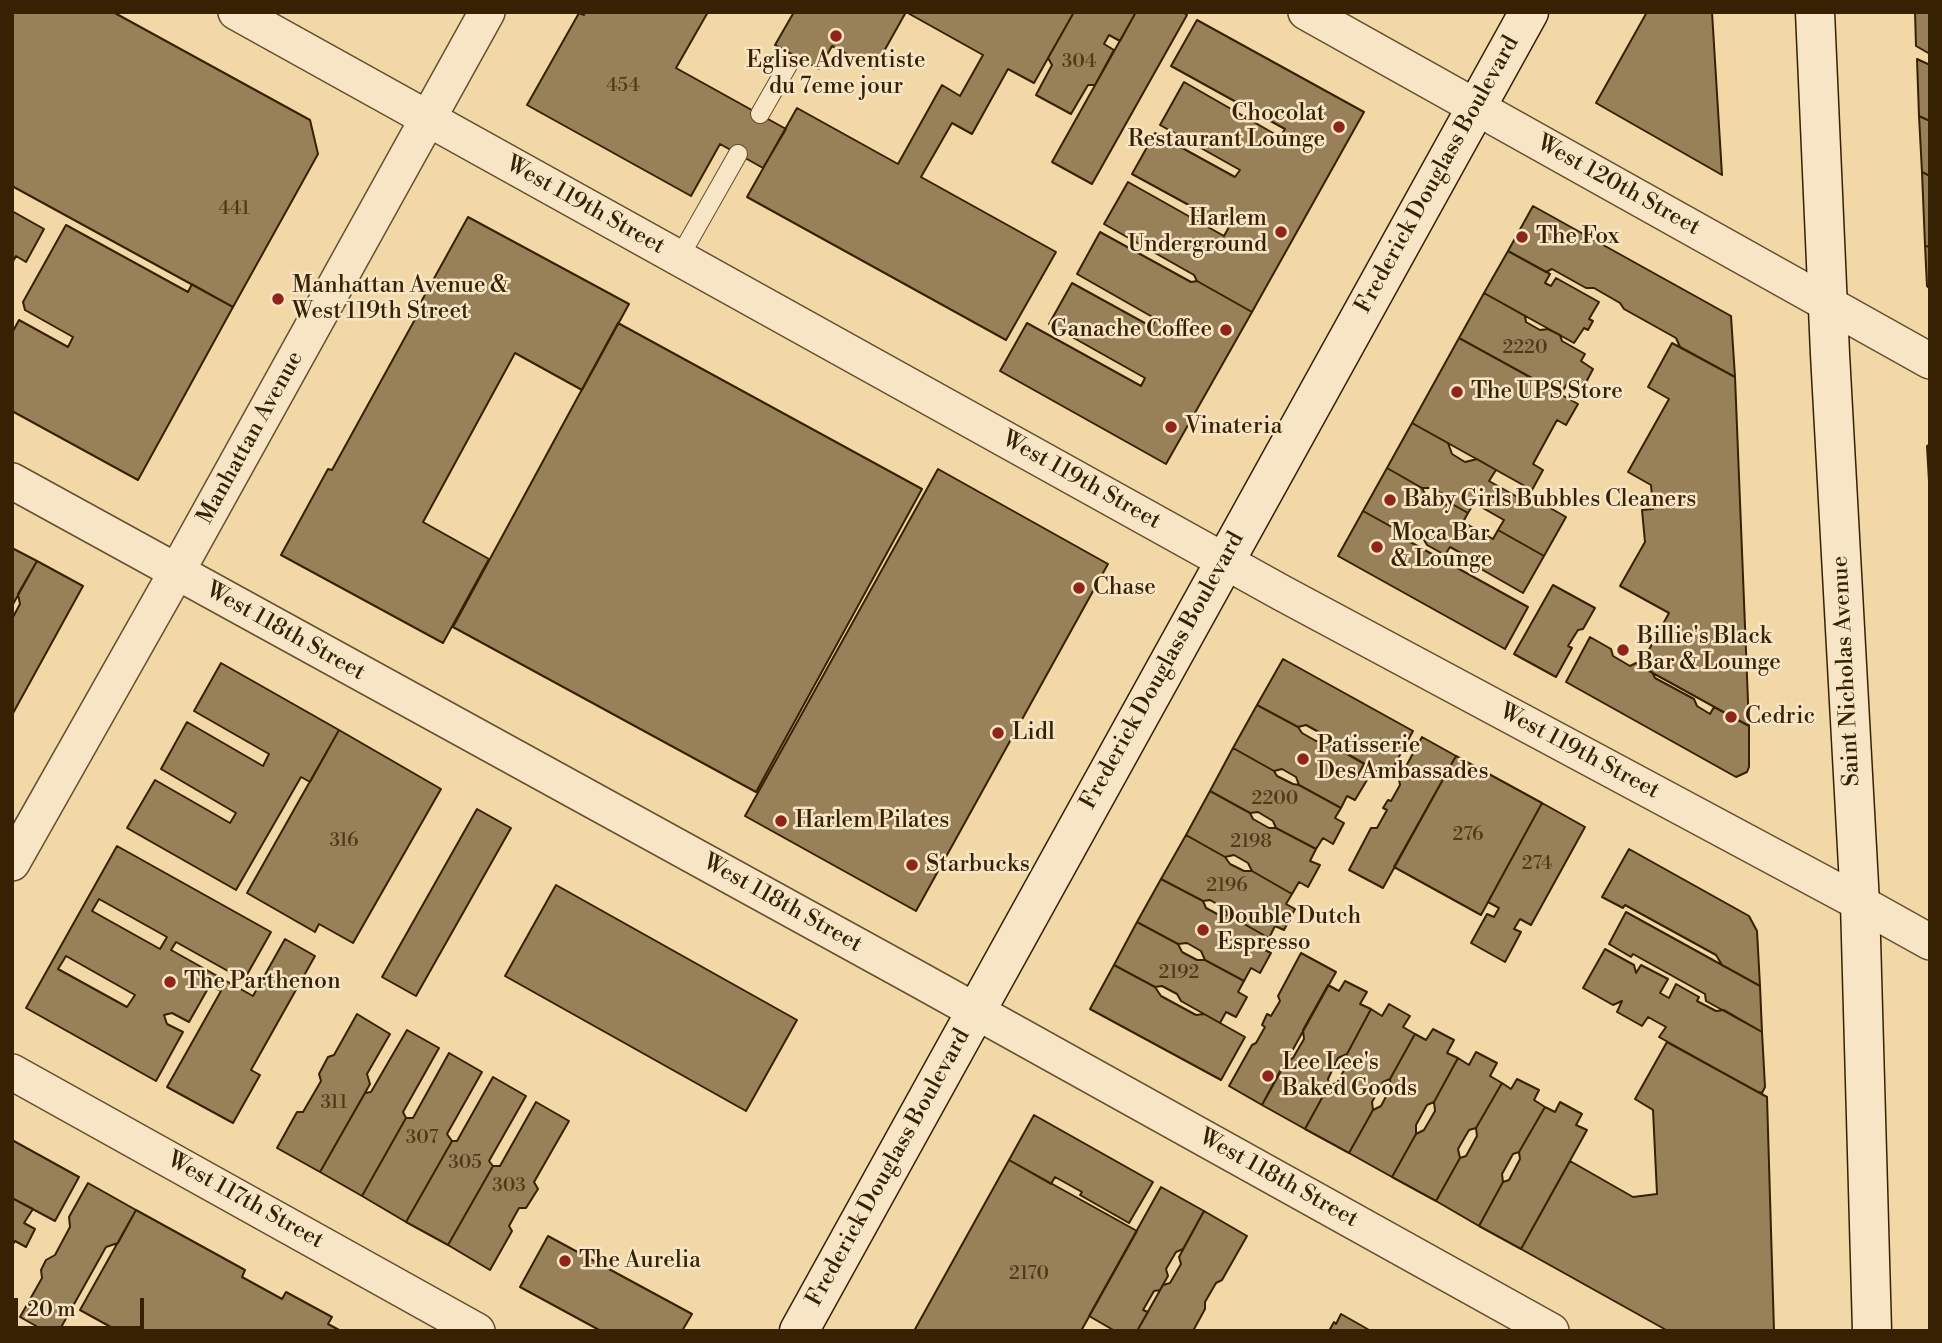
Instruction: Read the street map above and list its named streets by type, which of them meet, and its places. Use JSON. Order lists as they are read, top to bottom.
{
  "streets": {
    "main road": ["Frederick Douglass Boulevard", "Saint Nicholas Avenue"],
    "street": [
      "West 120th Street",
      "West 119th Street",
      "Manhattan Avenue",
      "West 118th Street",
      "West 117th Street"
    ]
  },
  "crossings": [
    ["Frederick Douglass Boulevard", "West 120th Street"],
    ["Frederick Douglass Boulevard", "West 119th Street"],
    ["Frederick Douglass Boulevard", "West 118th Street"],
    ["West 120th Street", "Saint Nicholas Avenue"],
    ["West 119th Street", "Manhattan Avenue"],
    ["West 119th Street", "Saint Nicholas Avenue"],
    ["Manhattan Avenue", "West 118th Street"]
  ],
  "places": [
    "Eglise Adventiste du 7eme jour",
    "Chocolat Restaurant Lounge",
    "Harlem Underground",
    "The Fox",
    "Manhattan Avenue & West 119th Street",
    "Ganache Coffee",
    "The UPS Store",
    "Vinateria",
    "Baby Girls Bubbles Cleaners",
    "Moca Bar & Lounge",
    "Chase",
    "Billie's Black Bar & Lounge",
    "Cedric",
    "Lidl",
    "Patisserie Des Ambassades",
    "Harlem Pilates",
    "Starbucks",
    "Double Dutch Espresso",
    "The Parthenon",
    "Lee Lee's Baked Goods",
    "The Aurelia"
  ],
  "house_numbers": [
    "304",
    "454",
    "441",
    "2220",
    "2200",
    "276",
    "316",
    "2198",
    "274",
    "2196",
    "2192",
    "311",
    "307",
    "305",
    "303",
    "2170"
  ],
  "scale_bar": "20 m"
}
